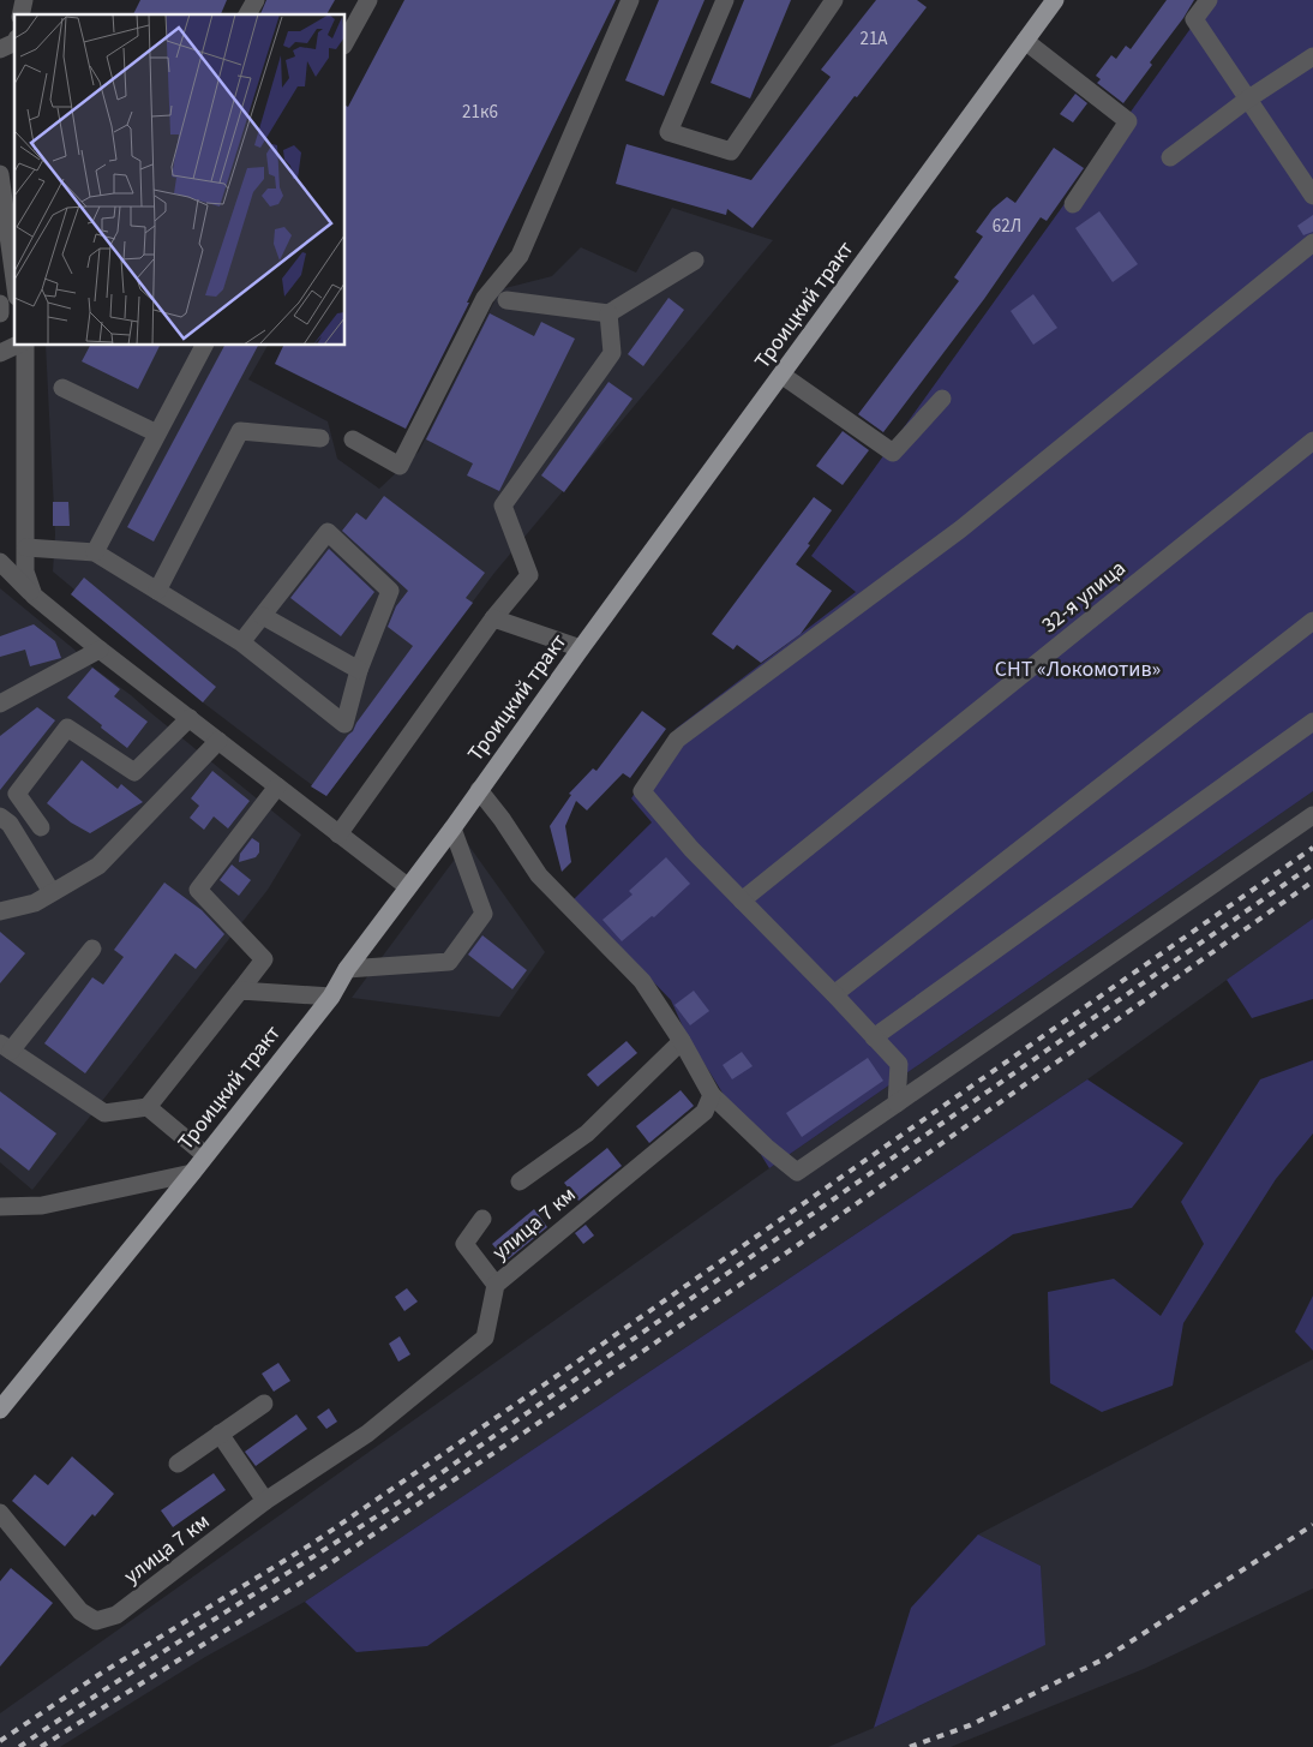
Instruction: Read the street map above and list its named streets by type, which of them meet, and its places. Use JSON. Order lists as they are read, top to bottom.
{
  "streets": {
    "main road": ["Троицкий тракт"],
    "street": ["32-я улица", "улица 7 км"]
  },
  "parks": ["СНТ «Локомотив»"],
  "house_numbers": ["21А", "21к6", "62Л"]
}
